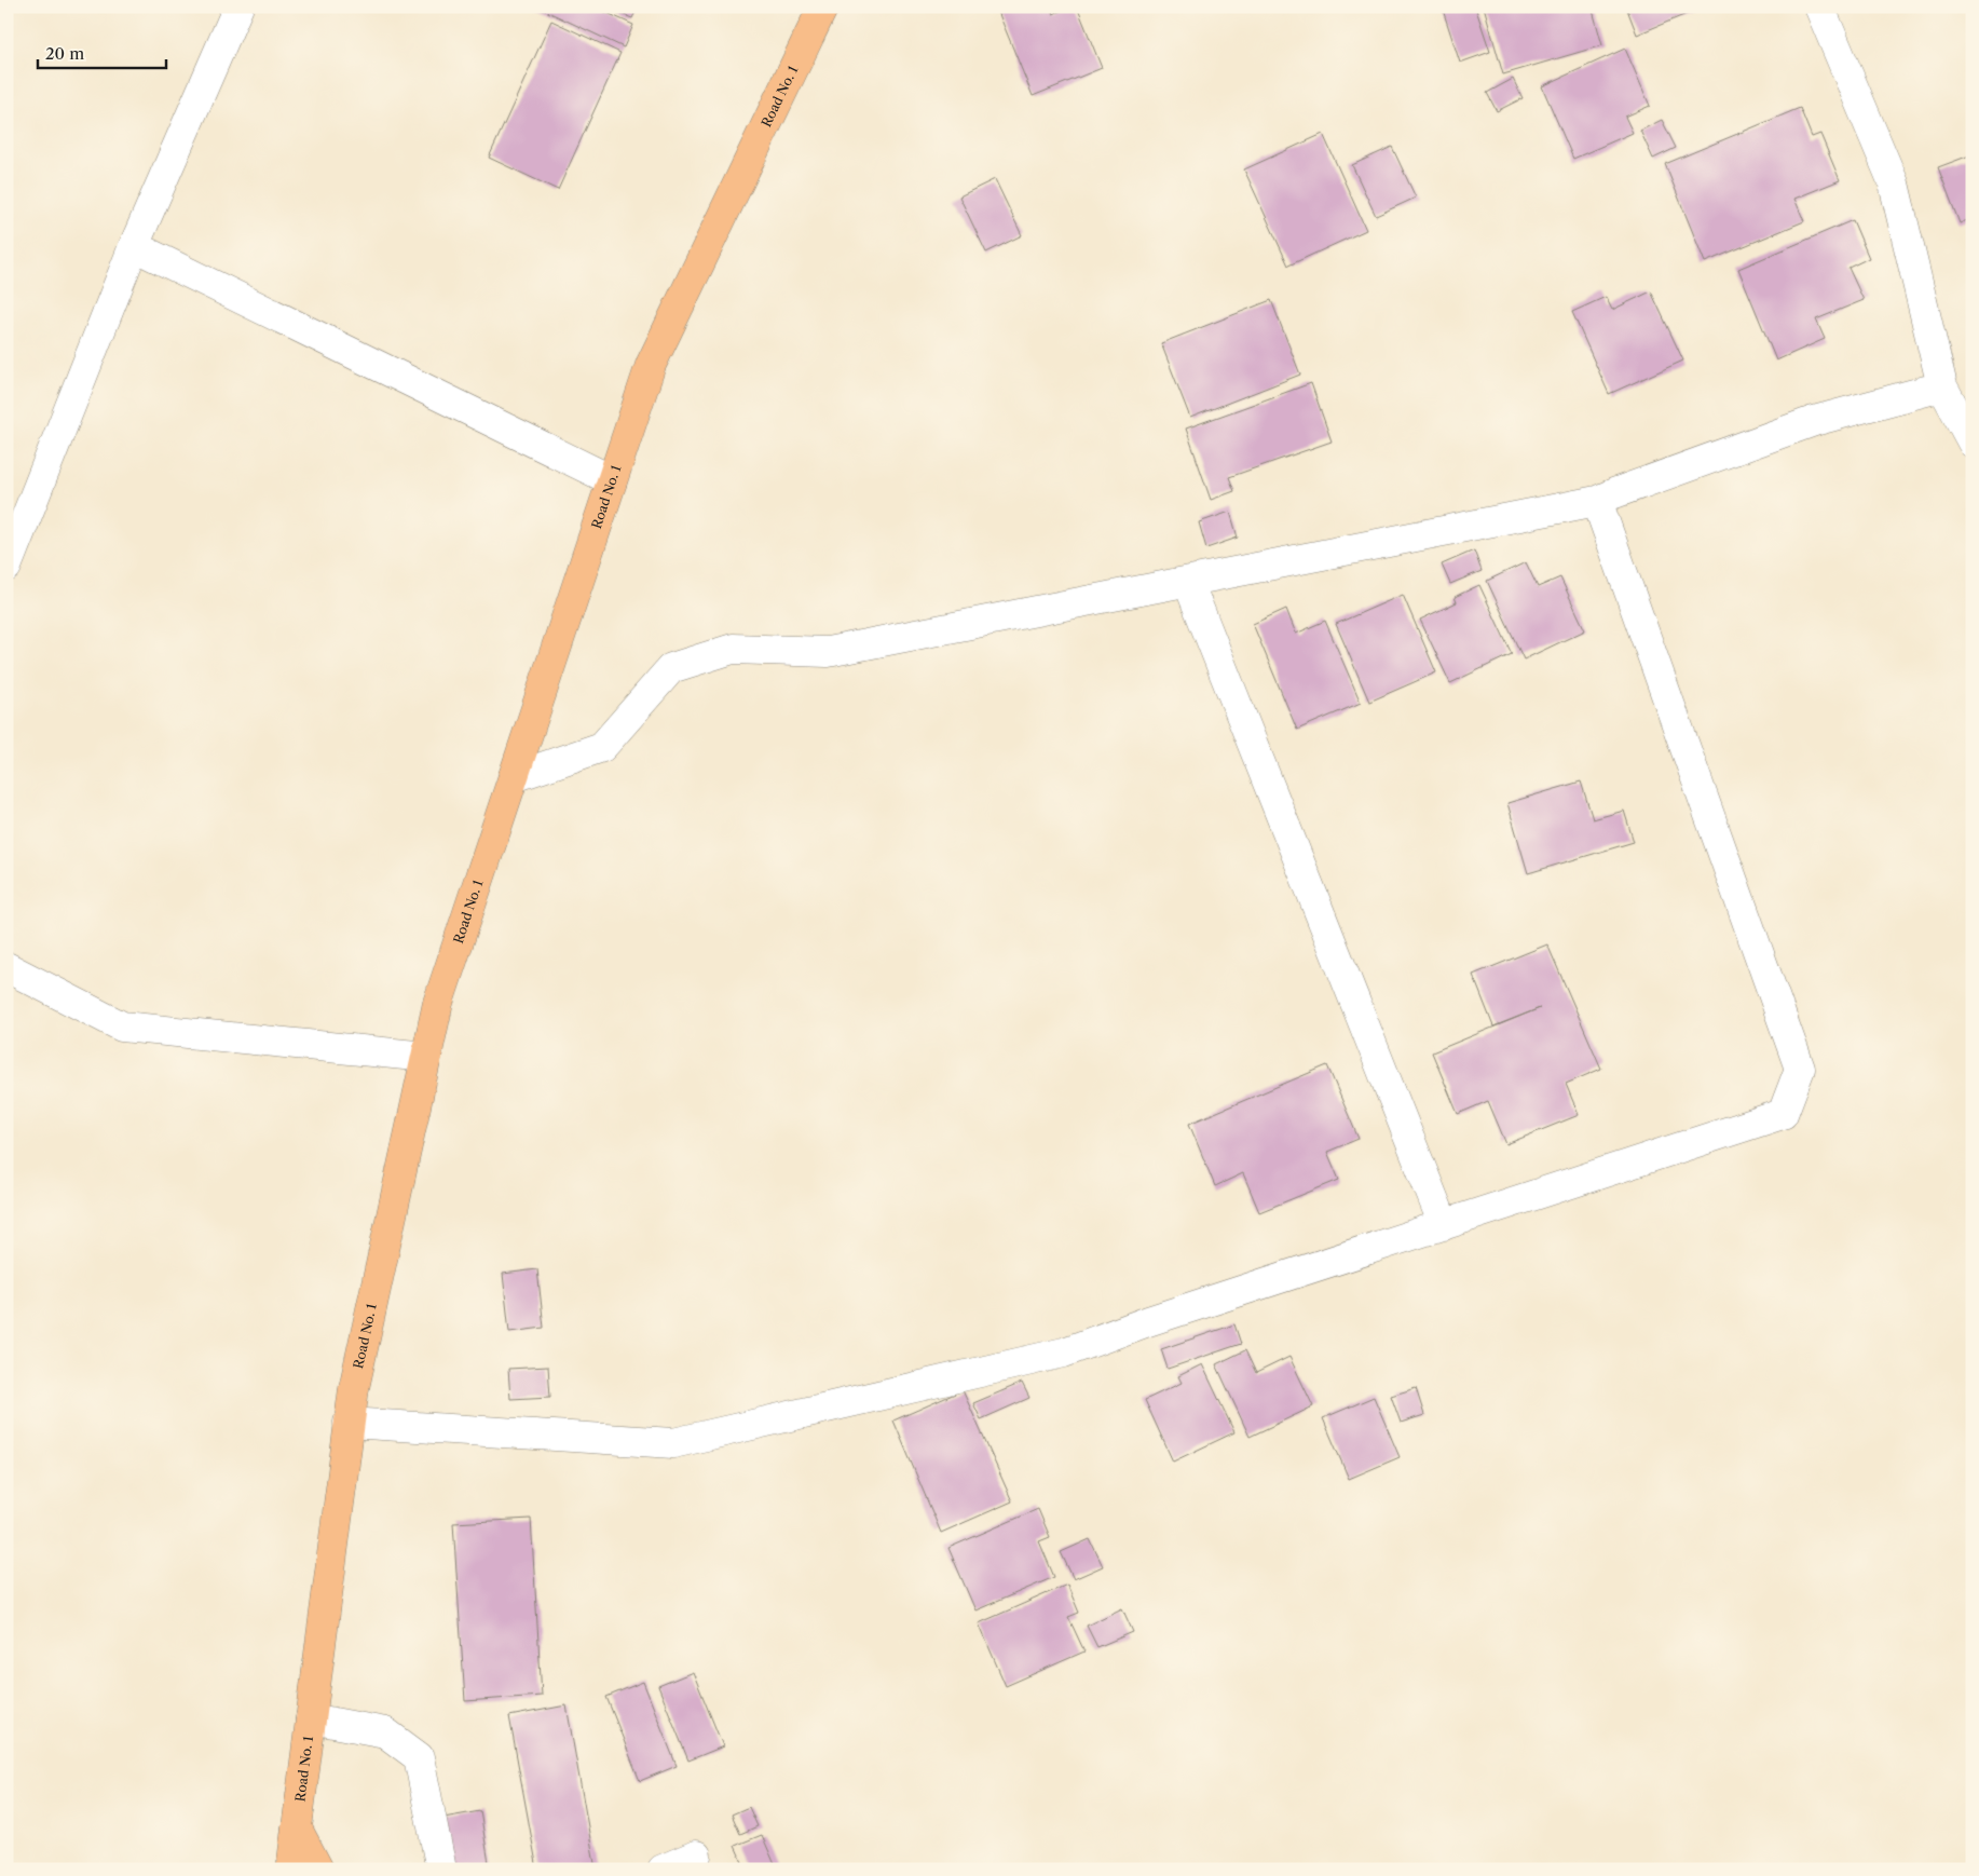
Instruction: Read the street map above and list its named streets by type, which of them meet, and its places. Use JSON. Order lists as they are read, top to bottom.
{
  "streets": {
    "main road": ["Road No. 1"]
  },
  "scale_bar": "20 m"
}
